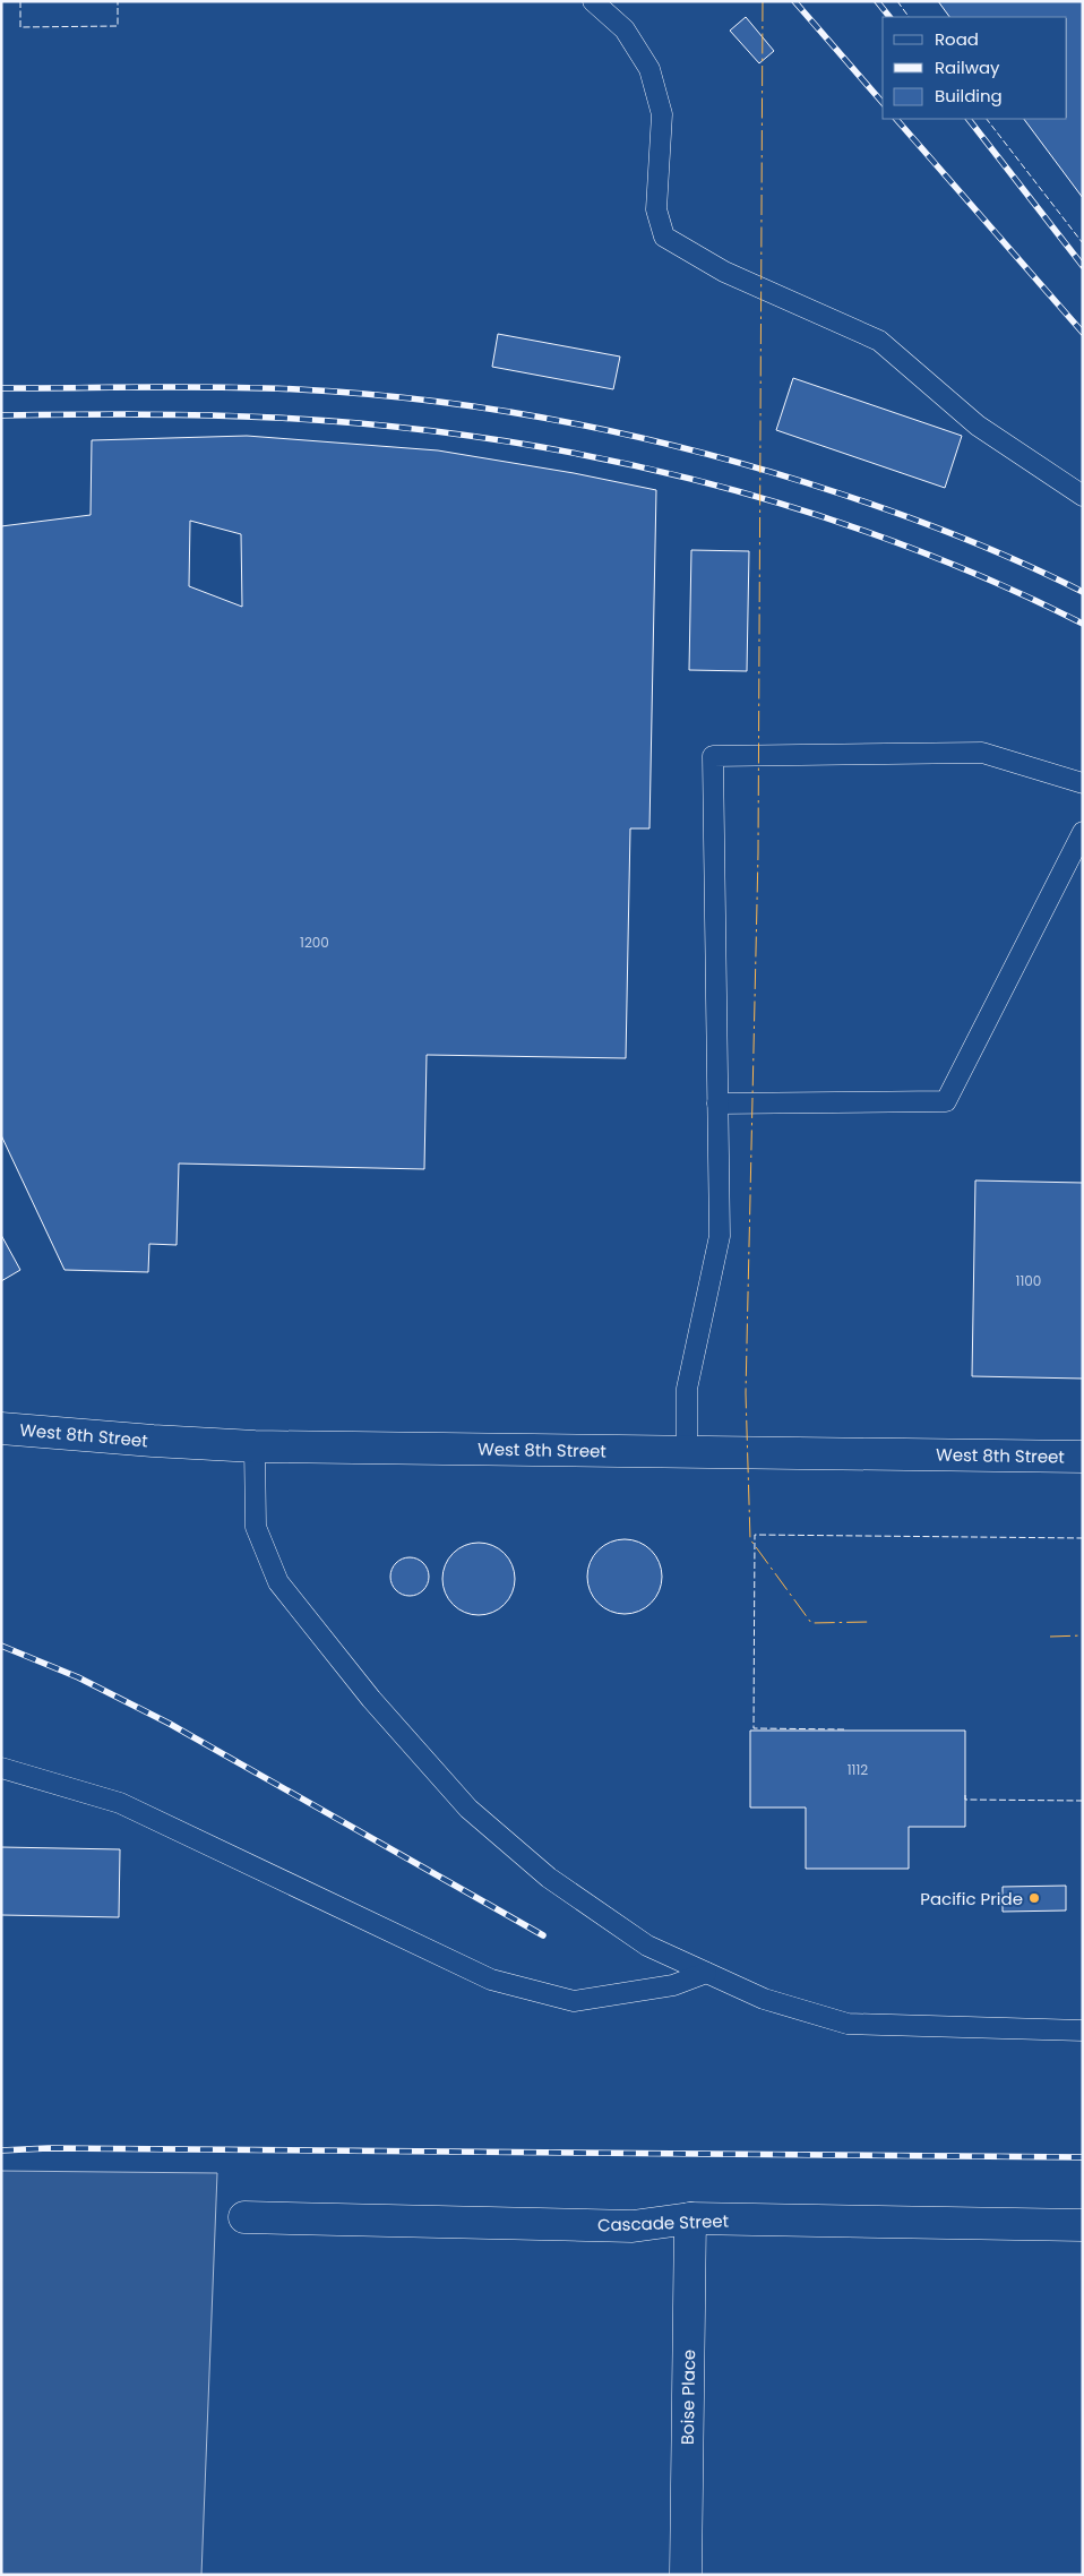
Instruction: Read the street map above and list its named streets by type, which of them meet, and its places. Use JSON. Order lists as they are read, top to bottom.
{
  "streets": {
    "street": ["West 8th Street", "Cascade Street", "Boise Place"]
  },
  "crossings": [
    ["Cascade Street", "Boise Place"]
  ],
  "places": ["Pacific Pride"],
  "house_numbers": ["1200", "1100", "1112"],
  "legend": ["Road", "Railway", "Building"]
}
